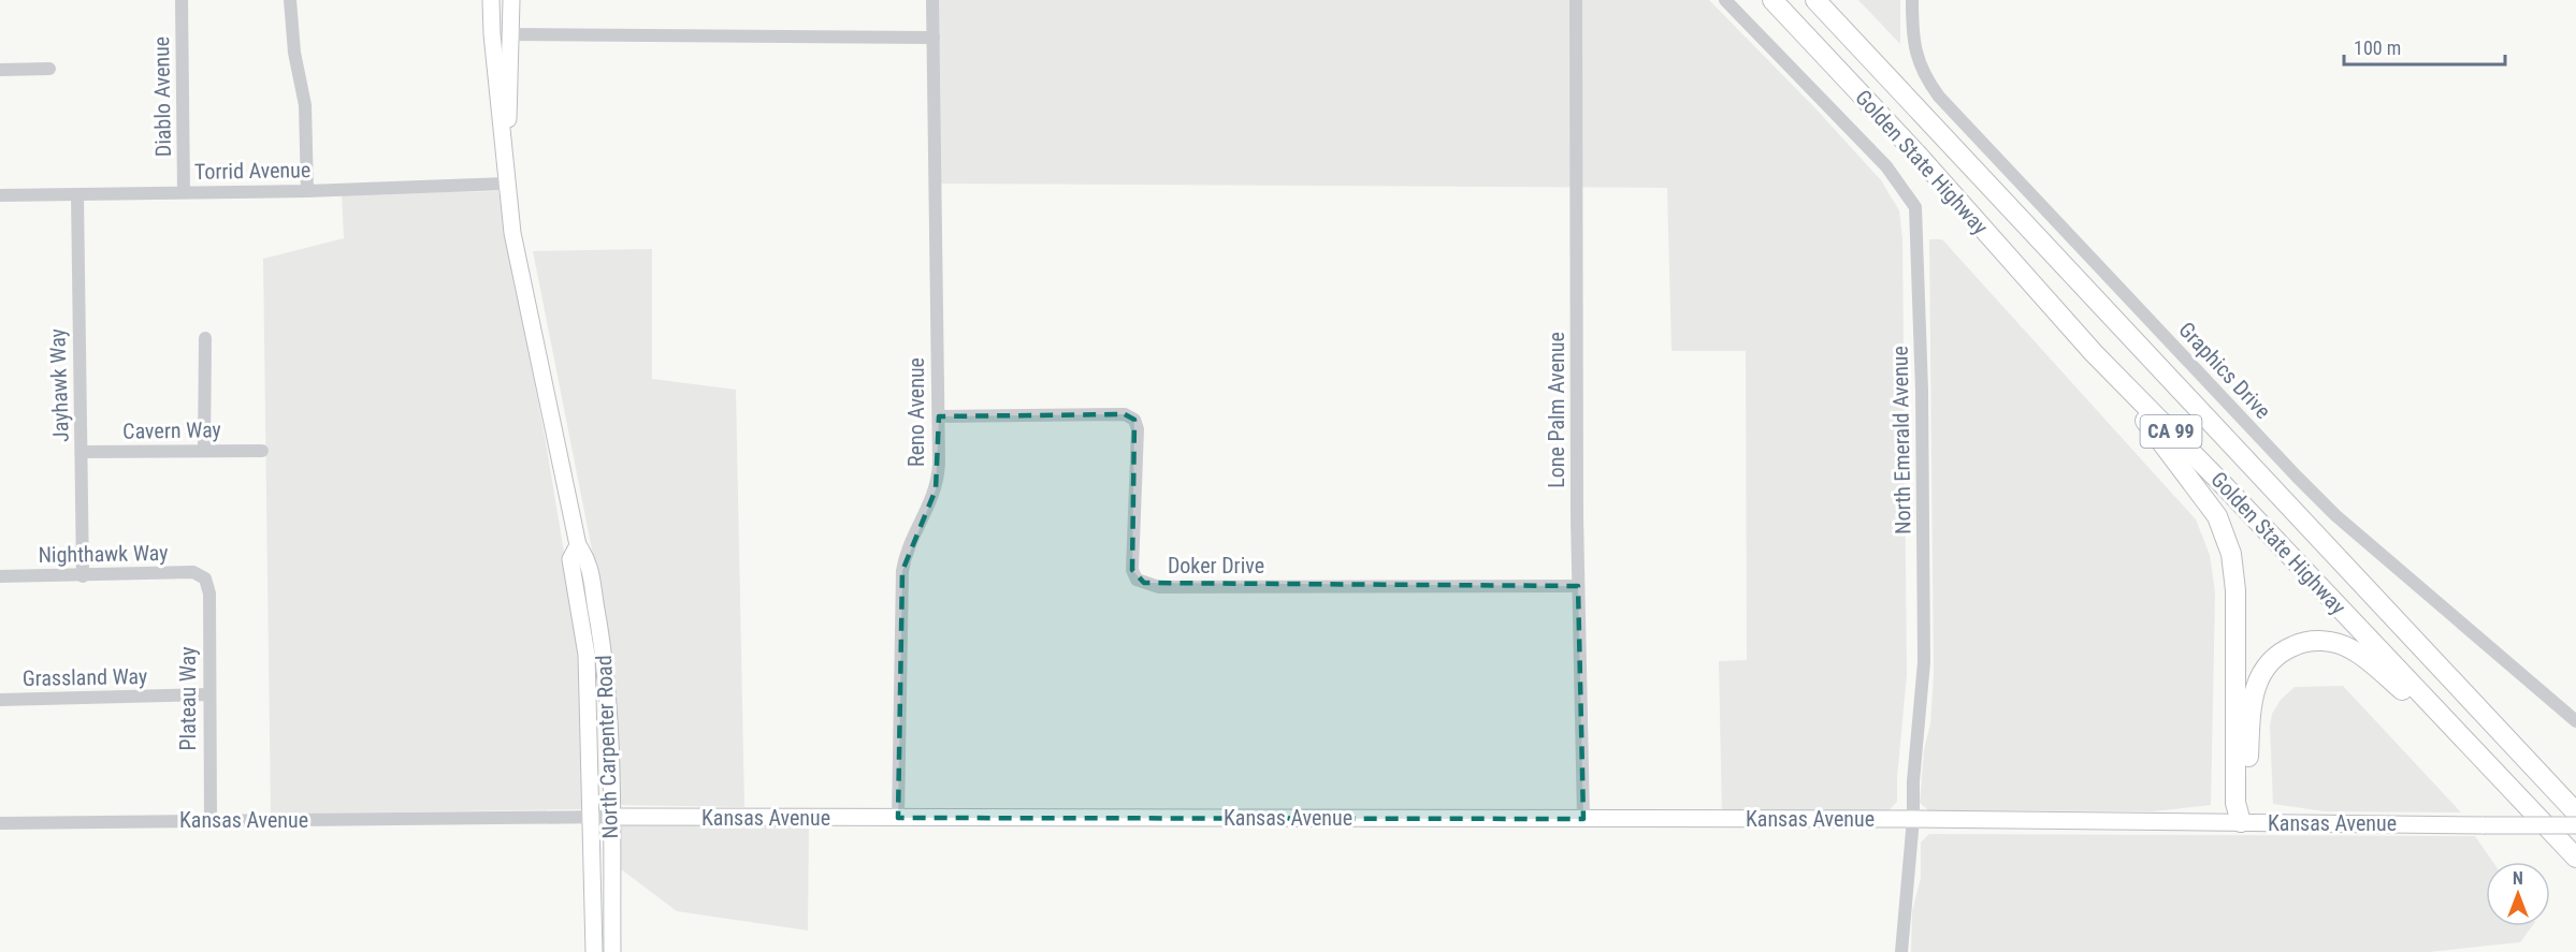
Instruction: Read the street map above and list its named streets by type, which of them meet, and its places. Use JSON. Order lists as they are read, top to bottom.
{
  "streets": {
    "highway": ["Golden State Highway", "CA 99"],
    "main road": ["North Carpenter Road", "Kansas Avenue"],
    "street": [
      "Diablo Avenue",
      "Torrid Avenue",
      "Graphics Drive",
      "Jayhawk Way",
      "Lone Palm Avenue",
      "Reno Avenue",
      "Cavern Way",
      "North Emerald Avenue",
      "Nighthawk Way",
      "Doker Drive",
      "Grassland Way",
      "Plateau Way"
    ]
  },
  "crossings": [
    ["Diablo Avenue", "Torrid Avenue"],
    ["Torrid Avenue", "Jayhawk Way"],
    ["Torrid Avenue", "North Carpenter Road"],
    ["Jayhawk Way", "Cavern Way"],
    ["Jayhawk Way", "Nighthawk Way"],
    ["Lone Palm Avenue", "Doker Drive"],
    ["Lone Palm Avenue", "Kansas Avenue"],
    ["Reno Avenue", "Doker Drive"],
    ["Reno Avenue", "Kansas Avenue"],
    ["North Emerald Avenue", "Kansas Avenue"],
    ["Nighthawk Way", "Plateau Way"],
    ["Grassland Way", "Plateau Way"],
    ["Plateau Way", "Kansas Avenue"],
    ["North Carpenter Road", "Kansas Avenue"]
  ],
  "scale_bar": "100 m",
  "north": "top"
}
